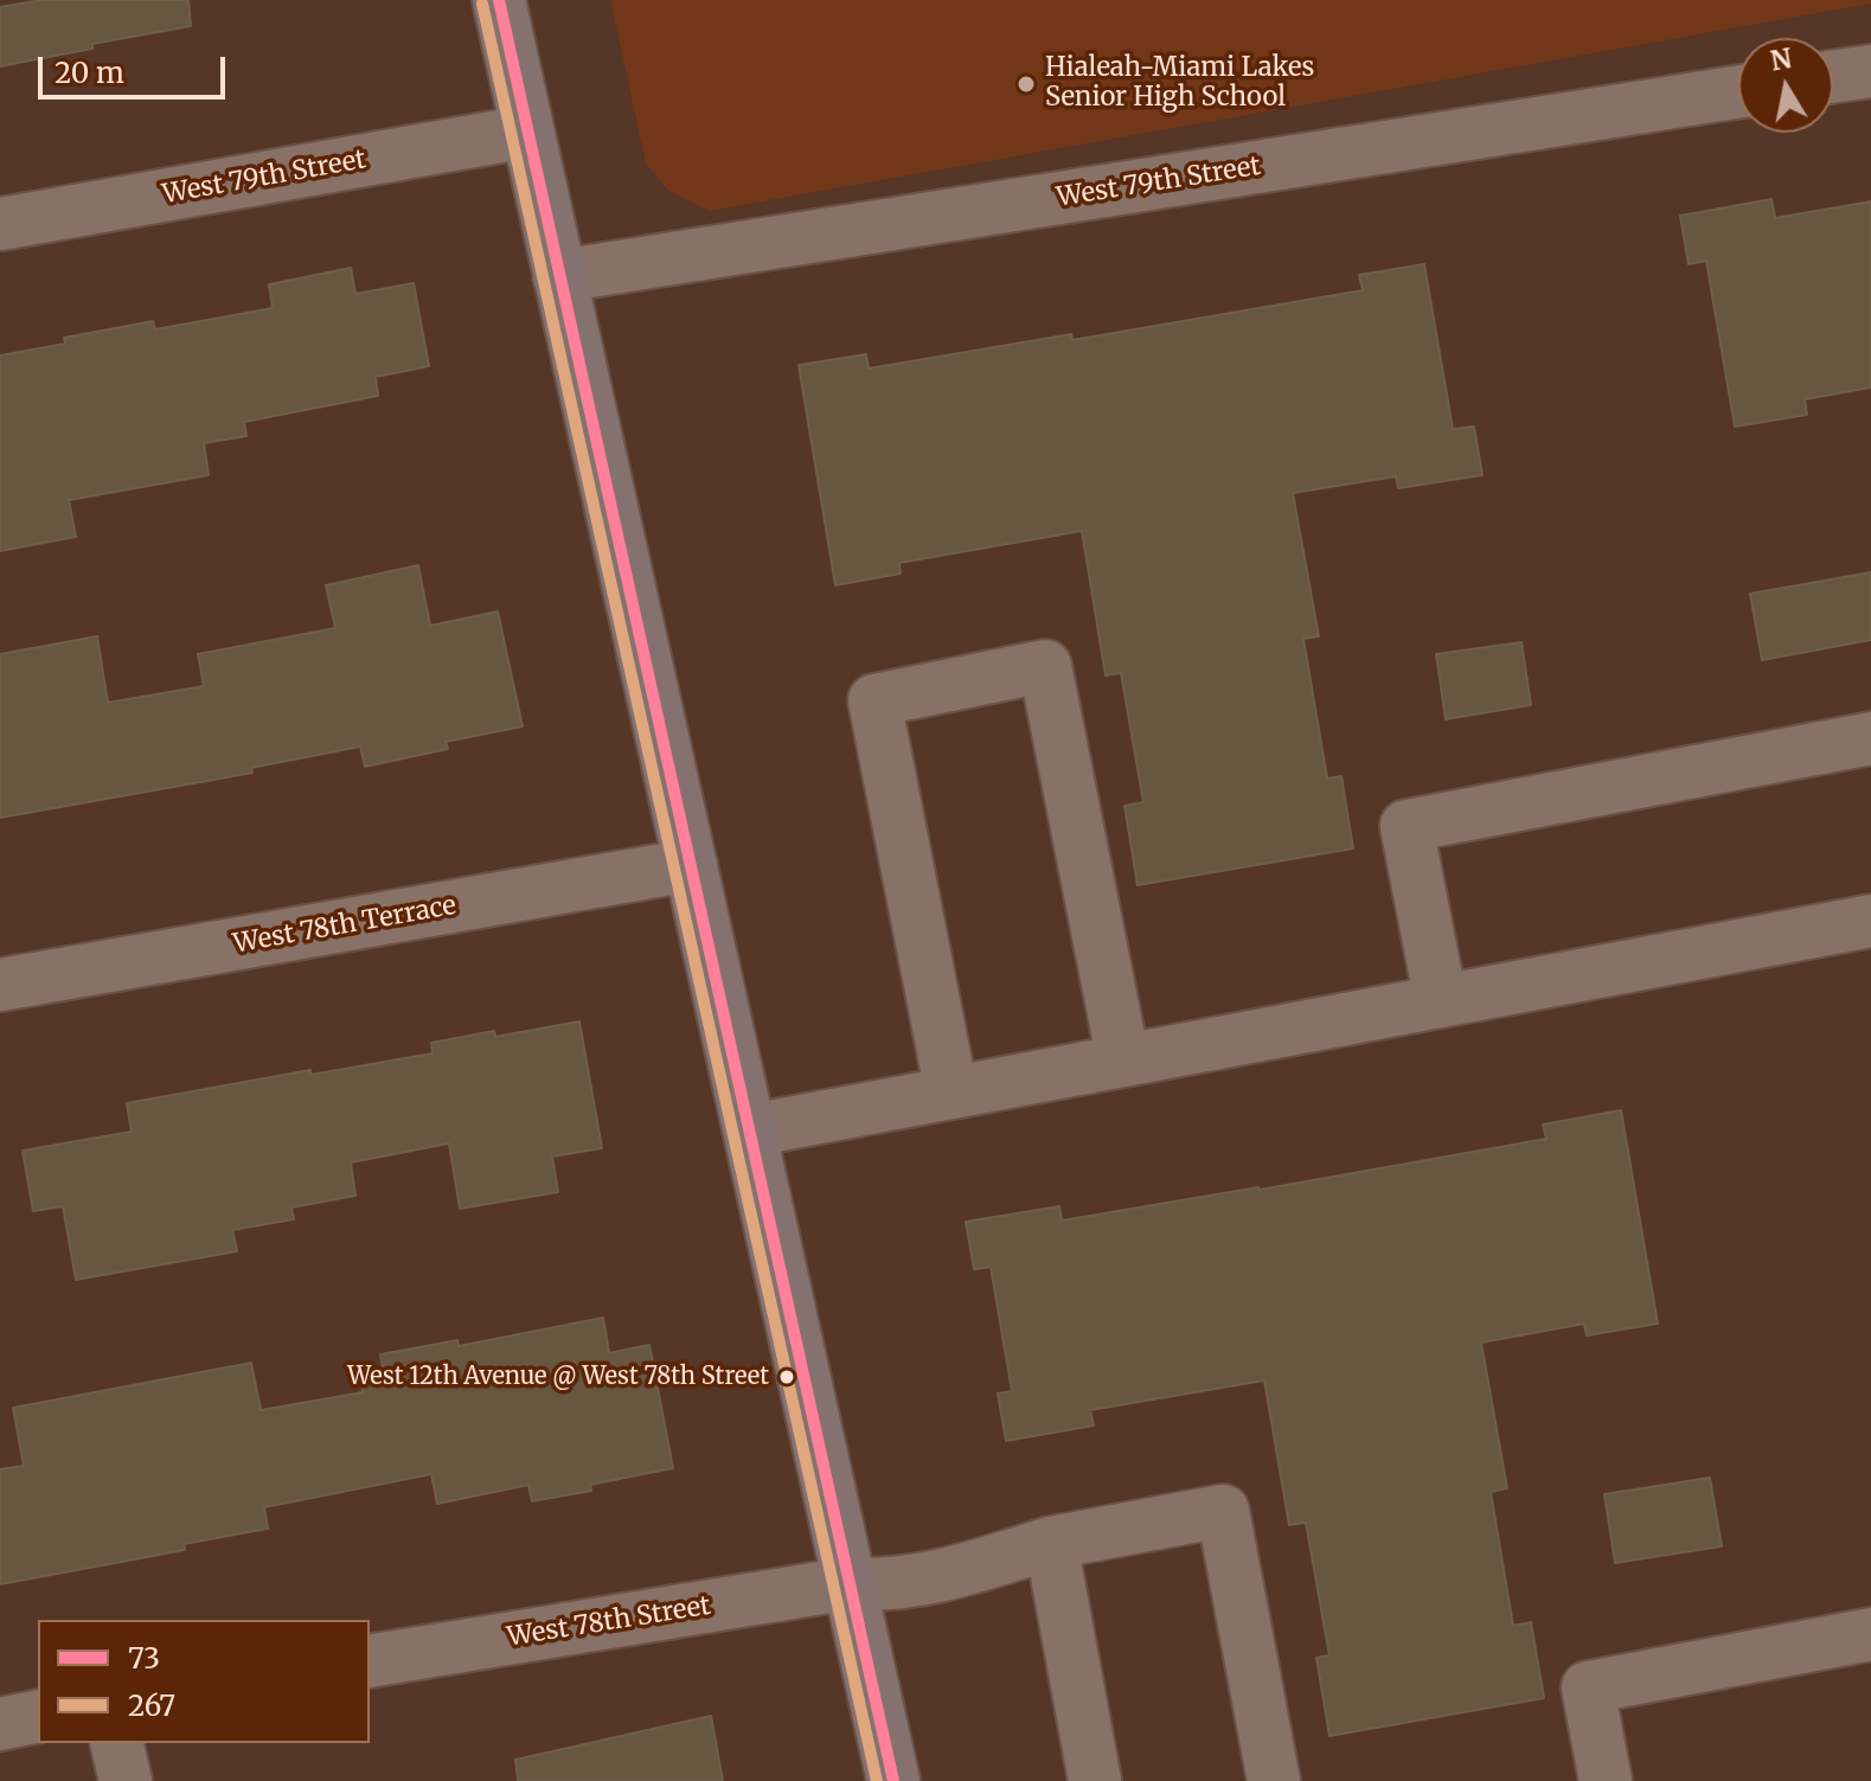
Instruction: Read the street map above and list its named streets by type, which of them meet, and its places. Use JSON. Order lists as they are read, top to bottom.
{
  "streets": {
    "street": ["West 79th Street", "West 78th Terrace", "West 78th Street"]
  },
  "places": ["Hialeah-Miami Lakes Senior High School", "West 12th Avenue @ West 78th Street"],
  "lines": ["transit line 73", "transit line 267"],
  "legend": ["73", "267"],
  "scale_bar": "20 m",
  "north": "top"
}
